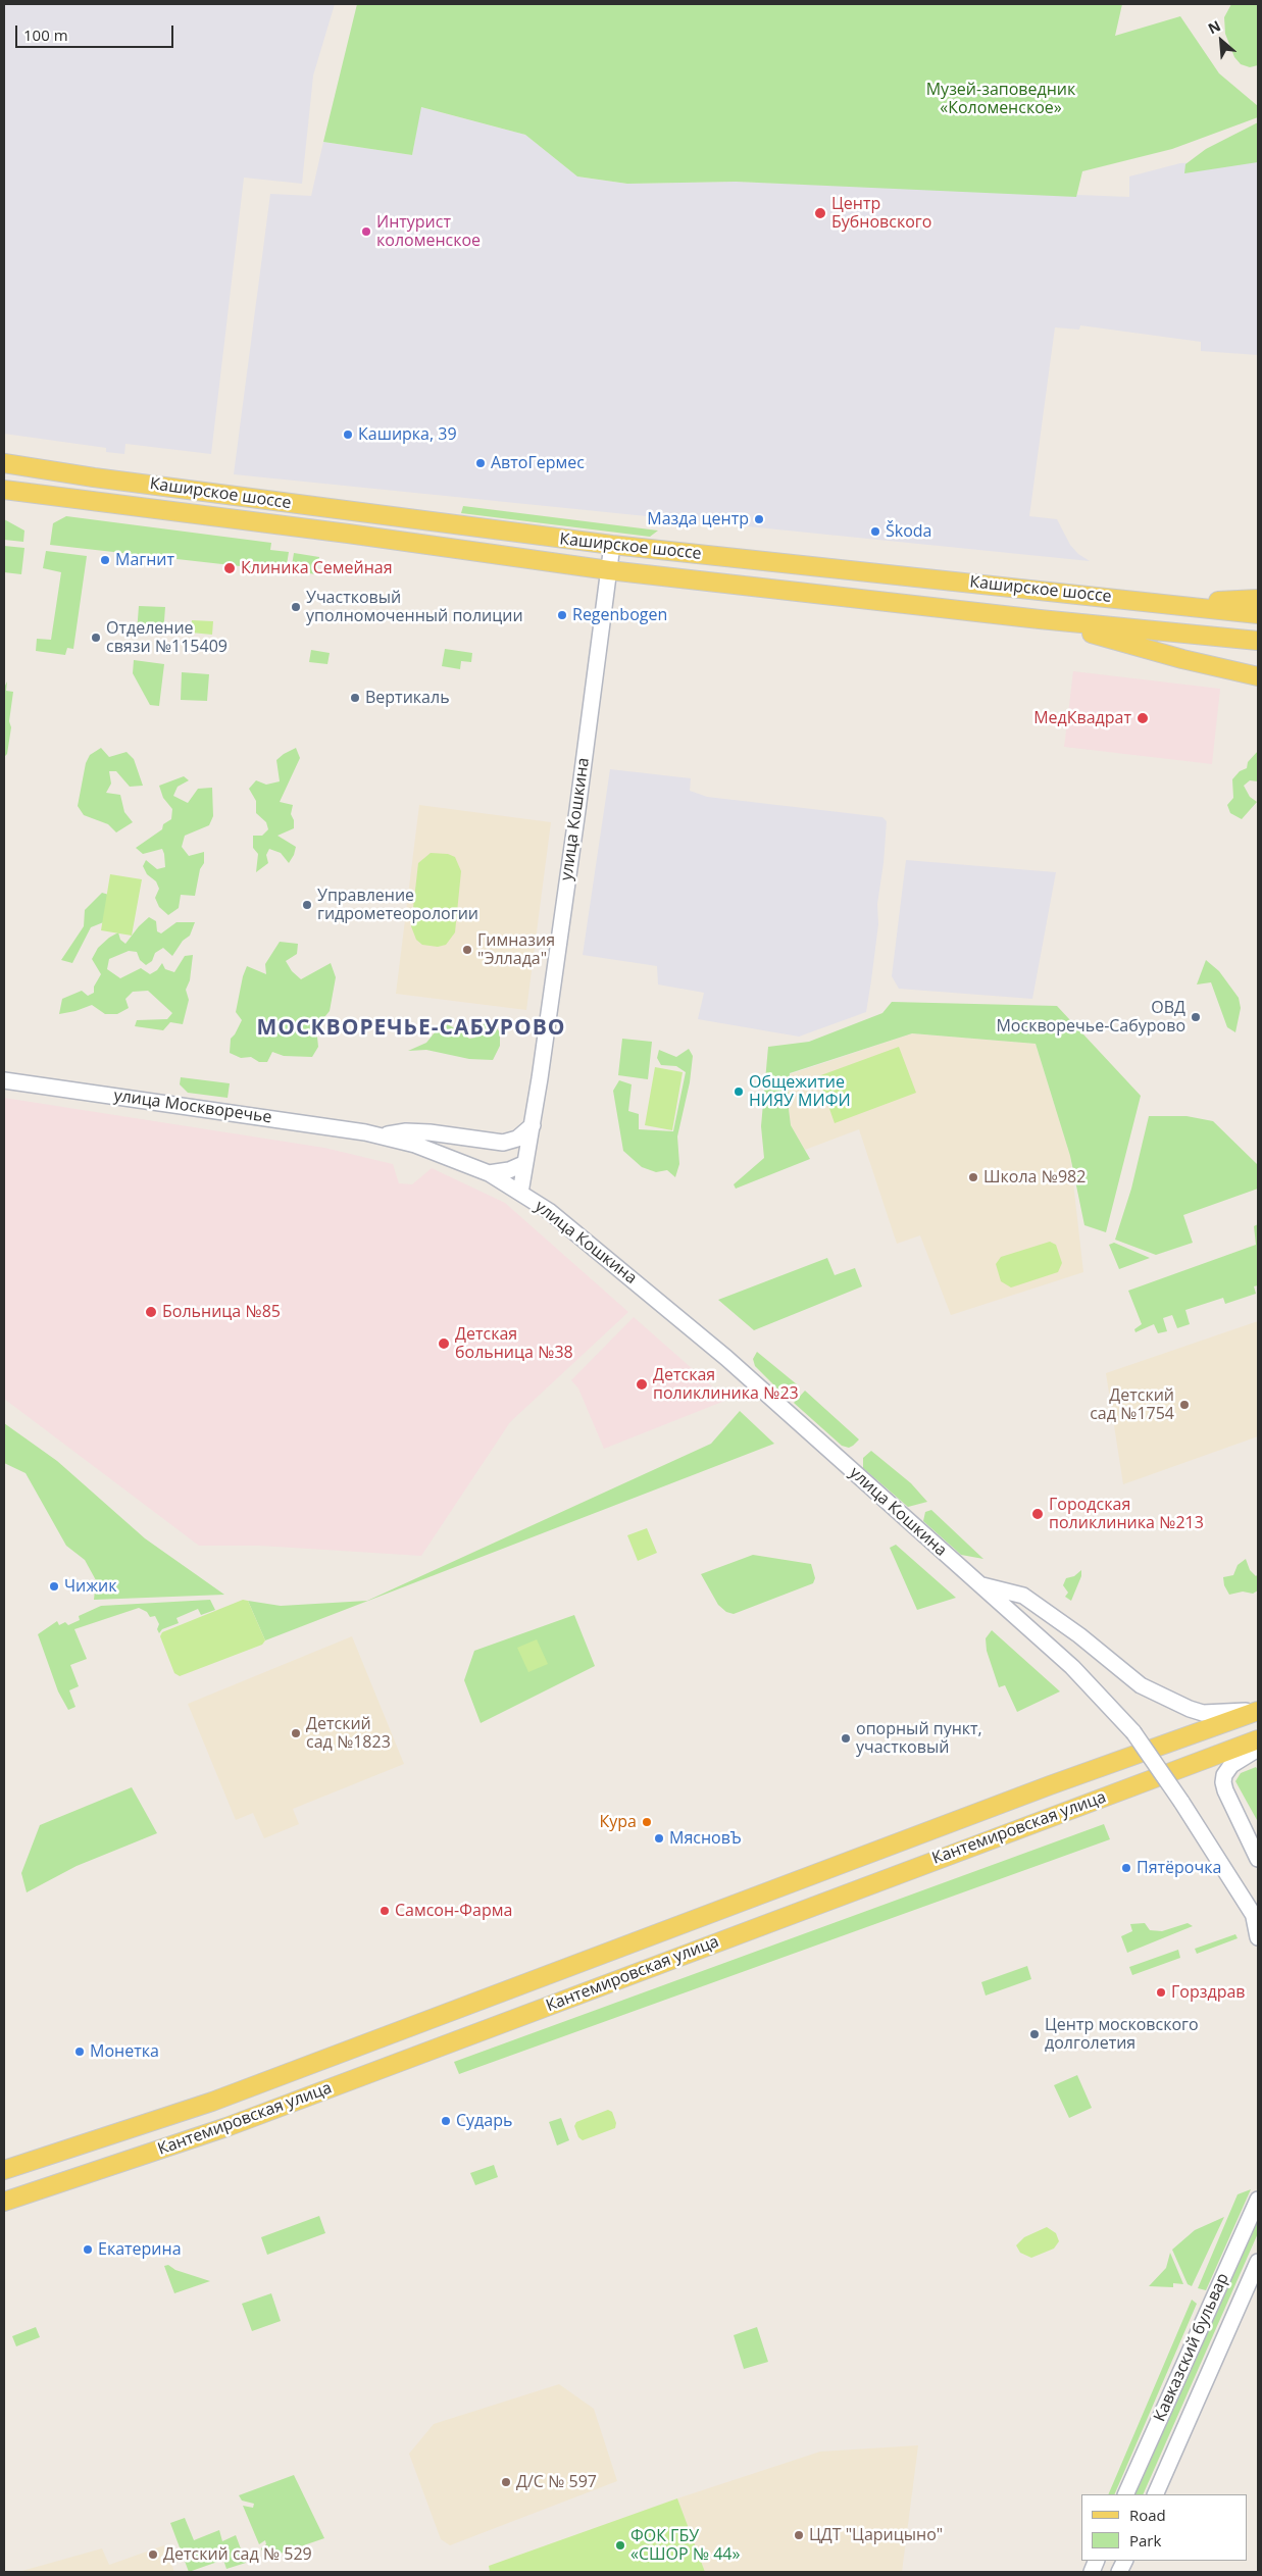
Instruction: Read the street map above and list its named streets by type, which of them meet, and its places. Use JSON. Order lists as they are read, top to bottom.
{
  "streets": {
    "main road": [
      "Каширское шоссе",
      "улица Кошкина",
      "улица Москворечье",
      "Кантемировская улица",
      "Кавказский бульвар"
    ]
  },
  "crossings": [
    ["Каширское шоссе", "улица Кошкина"],
    ["улица Кошкина", "улица Москворечье"]
  ],
  "districts": ["МОСКВОРЕЧЬЕ-САБУРОВО"],
  "parks": ["Музей-заповедник «Коломенское»"],
  "places": [
    "Центр Бубновского",
    "Интурист коломенское",
    "Каширка, 39",
    "АвтоГермес",
    "Мазда центр",
    "Škoda",
    "Магнит",
    "Клиника Семейная",
    "Участковый уполномоченный полиции",
    "Regenbogen",
    "Отделение связи №115409",
    "Вертикаль",
    "МедКвадрат",
    "Управление гидрометеорологии",
    "Гимназия \"Эллада\"",
    "ОВД Москворечье-Сабурово",
    "Общежитие НИЯУ МИФИ",
    "Школа №982",
    "Больница №85",
    "Детская больница №38",
    "Детская поликлиника №23",
    "Детский сад №1754",
    "Городская поликлиника №213",
    "Чижик",
    "Детский сад №1823",
    "опорный пункт, участковый",
    "Кура",
    "МясновЪ",
    "Пятёрочка",
    "Самсон-Фарма",
    "Горздрав",
    "Центр московского долголетия",
    "Монетка",
    "Сударь",
    "Екатерина",
    "Д/C № 597",
    "ЦДТ \"Царицыно\"",
    "ФОК ГБУ «СШОР № 44»",
    "Детский сад № 529"
  ],
  "legend": ["Road", "Park"],
  "scale_bar": "100 m",
  "north": "top left"
}
